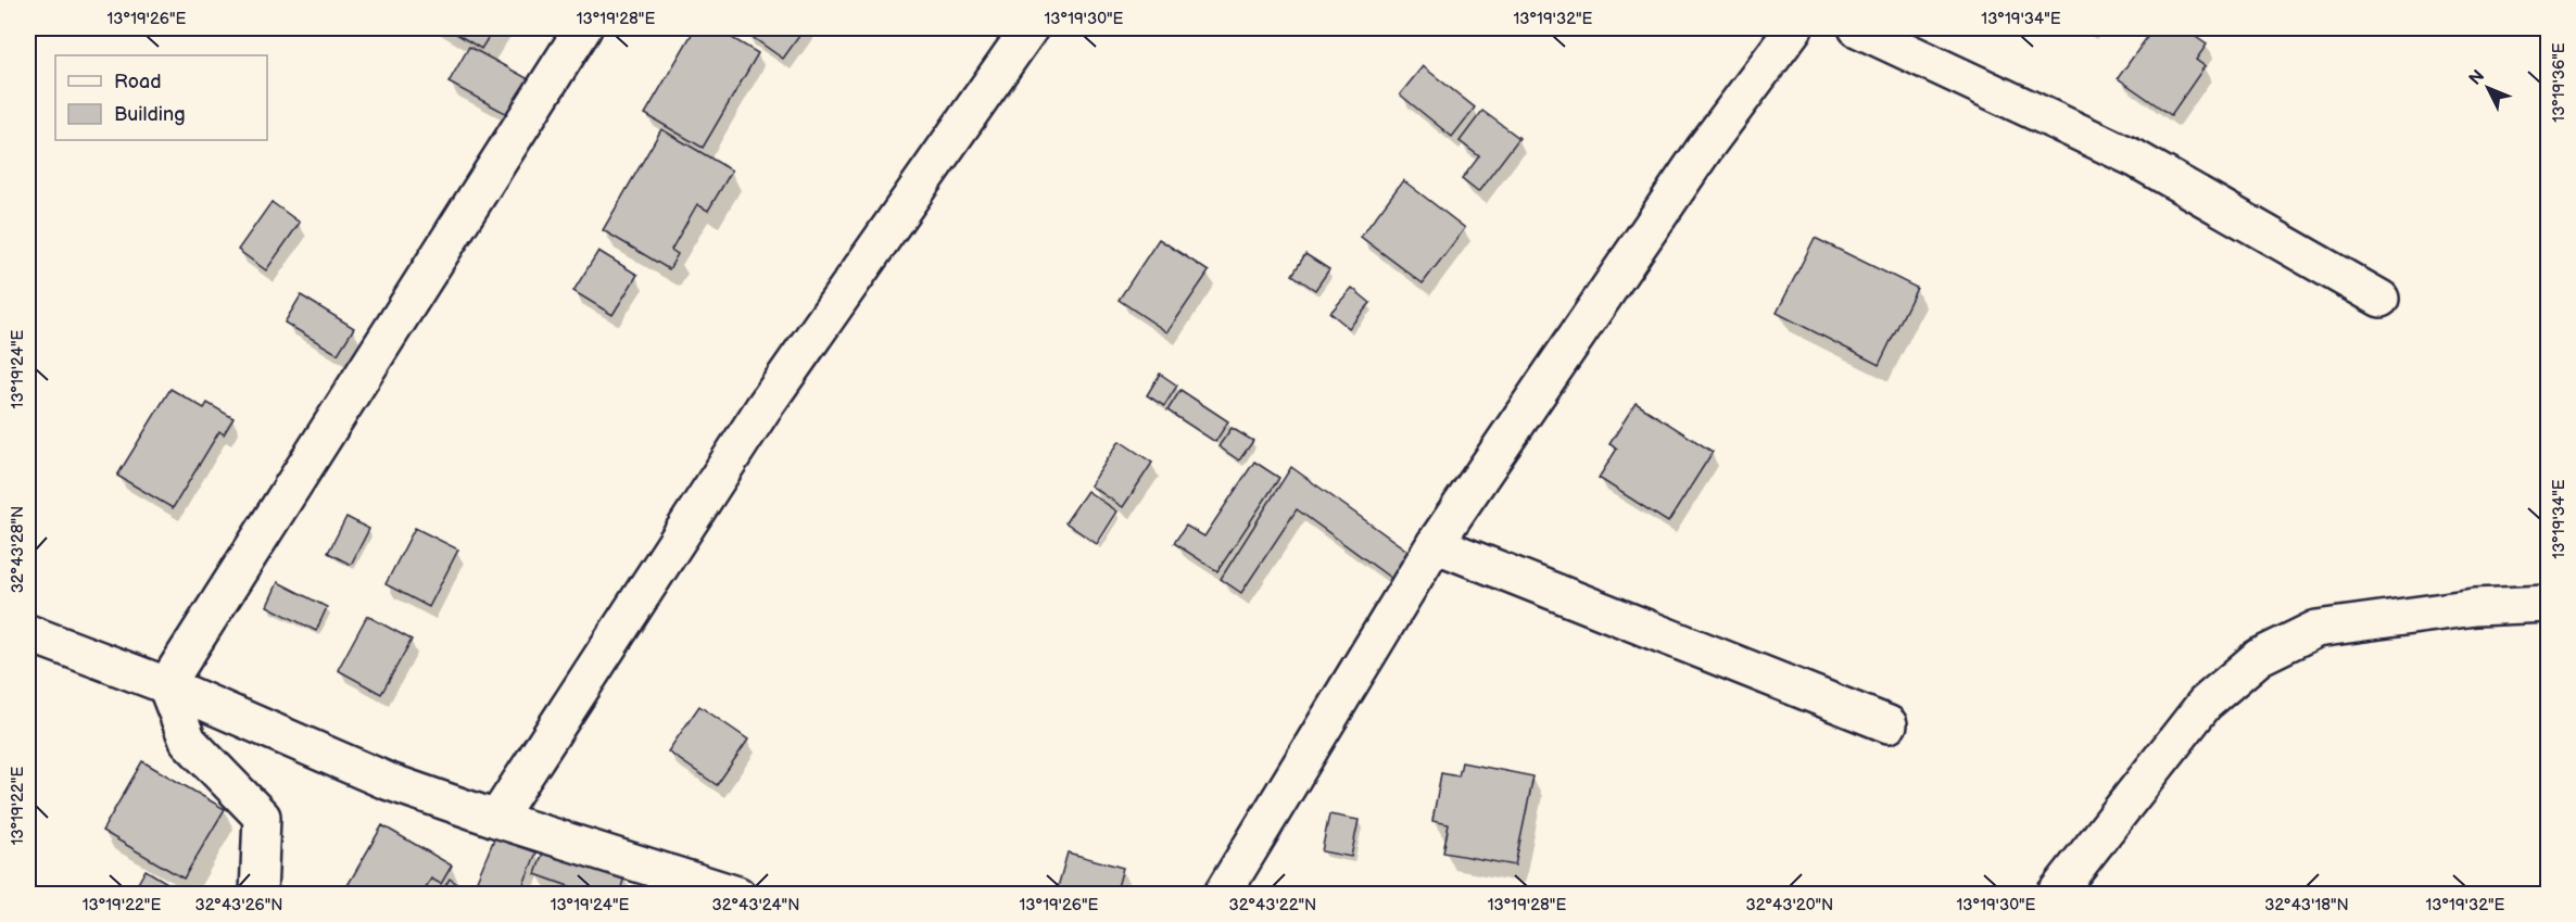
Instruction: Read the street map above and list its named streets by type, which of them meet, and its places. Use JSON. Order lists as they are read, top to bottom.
{
  "legend": ["Road", "Building"],
  "north": "top left",
  "coordinates": [
    "13°19'26\"E",
    "13°19'28\"E",
    "13°19'30\"E",
    "13°19'32\"E",
    "13°19'34\"E",
    "13°19'36\"E",
    "13°19'24\"E",
    "32°43'28\"N",
    "13°19'22\"E",
    "32°43'26\"N",
    "32°43'24\"N",
    "32°43'22\"N",
    "32°43'20\"N",
    "32°43'18\"N"
  ]
}
